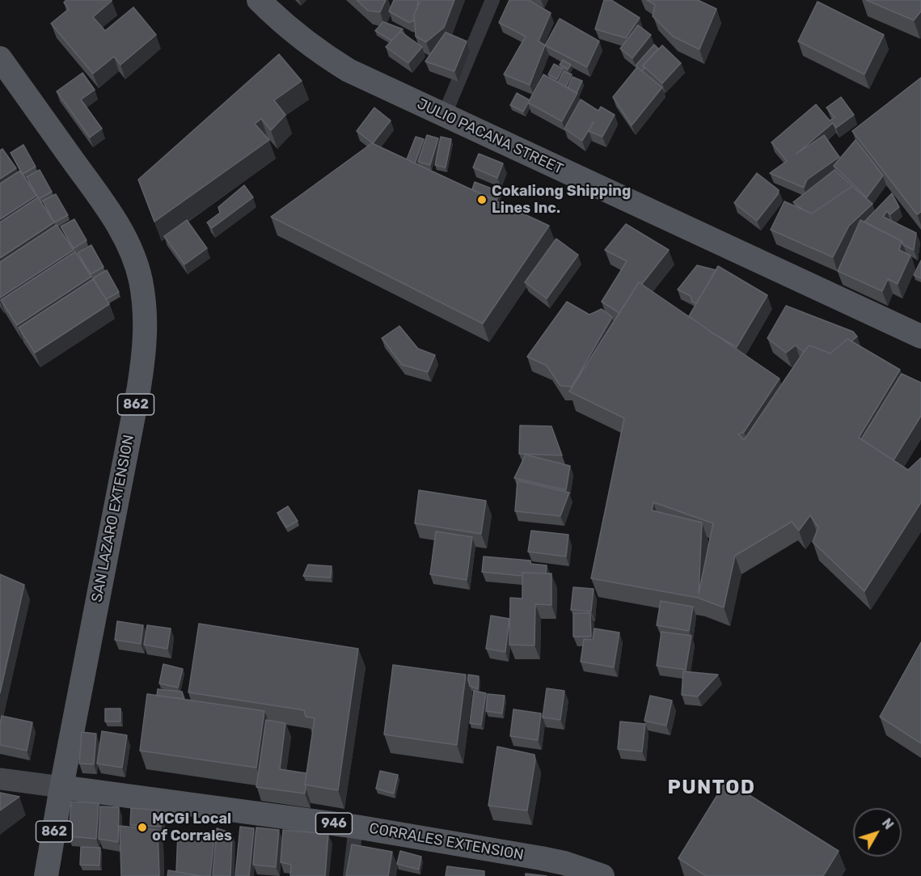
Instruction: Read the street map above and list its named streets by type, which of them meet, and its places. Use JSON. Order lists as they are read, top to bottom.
{
  "streets": {
    "main road": [
      "JULIO PACANA STREET",
      "862",
      "SAN LAZARO EXTENSION",
      "946",
      "CORRALES EXTENSION"
    ]
  },
  "crossings": [
    ["862", "SAN LAZARO EXTENSION"],
    ["862", "CORRALES EXTENSION"],
    ["SAN LAZARO EXTENSION", "CORRALES EXTENSION"]
  ],
  "districts": ["PUNTOD"],
  "places": ["Cokaliong Shipping Lines Inc.", "MCGI Local of Corrales"],
  "north": "top right"
}
